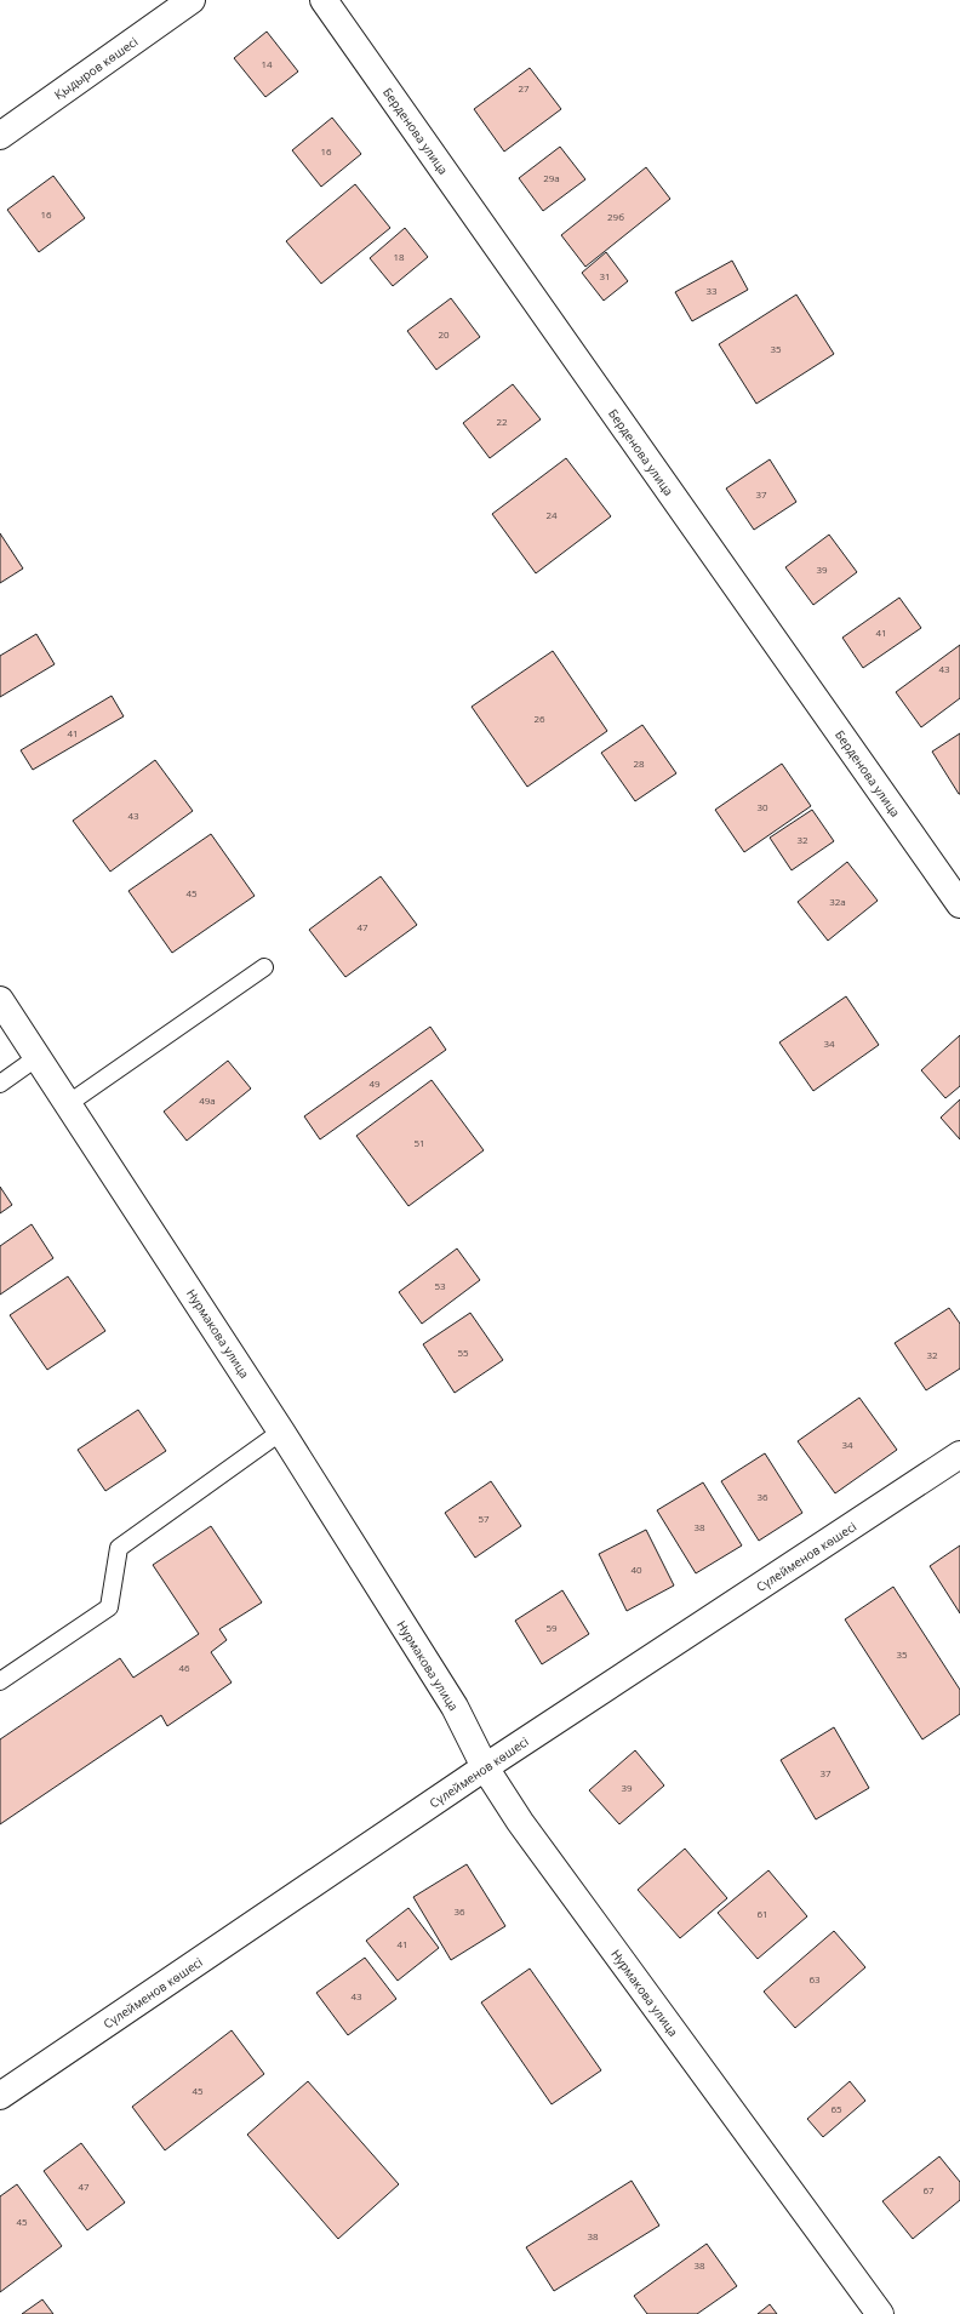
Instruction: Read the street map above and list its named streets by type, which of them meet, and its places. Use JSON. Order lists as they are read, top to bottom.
{
  "streets": {
    "street": [
      "Қыдыров көшесі",
      "Берденова улица",
      "Нурмакова улица",
      "Сүлейменов көшесі"
    ]
  },
  "crossings": [
    ["Нурмакова улица", "Сүлейменов көшесі"]
  ],
  "house_numbers": [
    "14",
    "27",
    "16",
    "29а",
    "16",
    "29б",
    "18",
    "31",
    "33",
    "20",
    "35",
    "22",
    "37",
    "24",
    "39",
    "41",
    "43",
    "26",
    "41",
    "28",
    "30",
    "43",
    "32",
    "45",
    "32а",
    "47",
    "34",
    "49",
    "49а",
    "51",
    "53",
    "55",
    "32",
    "34",
    "36",
    "57",
    "38",
    "40",
    "59",
    "35",
    "46",
    "37",
    "39",
    "36",
    "61",
    "41",
    "63",
    "43",
    "45",
    "65",
    "47",
    "67",
    "45",
    "38",
    "38"
  ]
}
